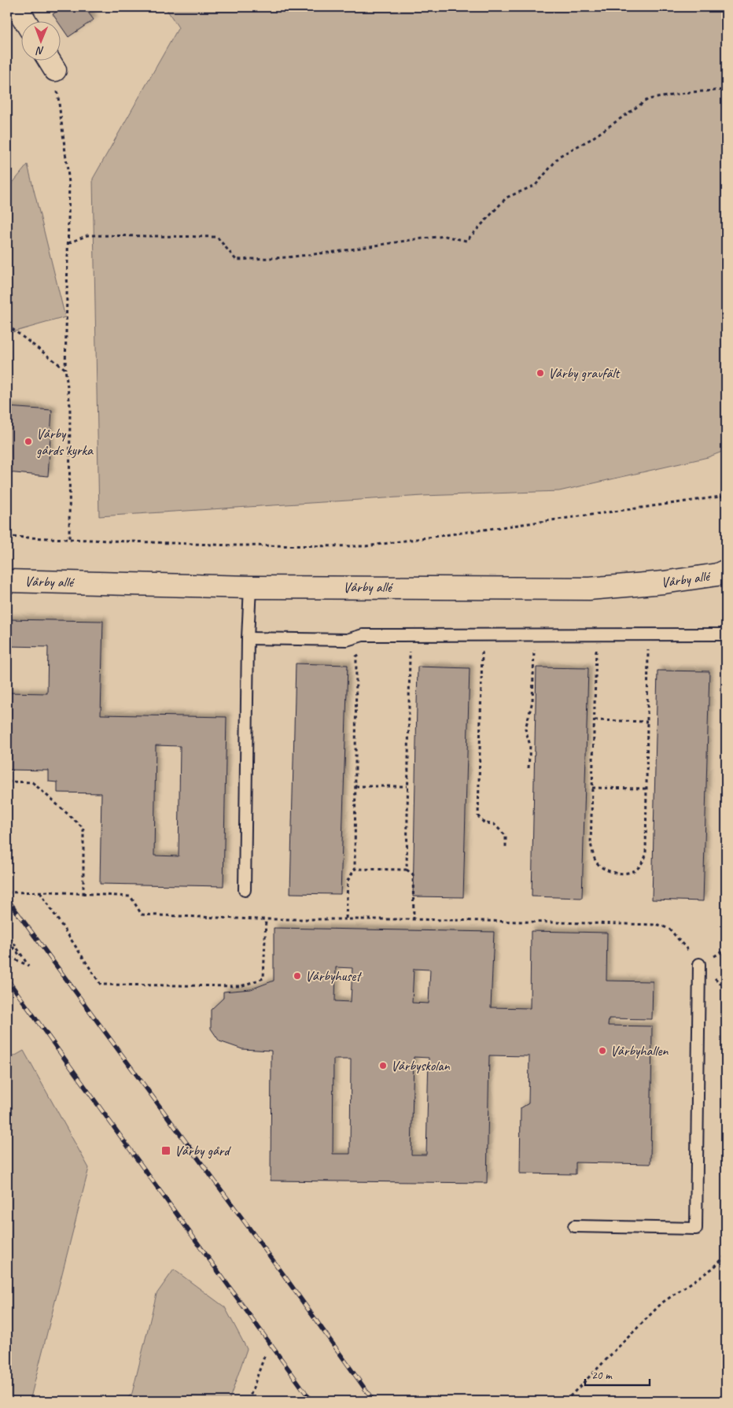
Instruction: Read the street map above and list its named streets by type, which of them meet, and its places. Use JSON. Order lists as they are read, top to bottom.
{
  "streets": {
    "street": ["Vårby allé"]
  },
  "places": {
    "other": [
      "Vårby gravfält",
      "Vårby gårds kyrka",
      "Vårbyhuset",
      "Vårbyhallen",
      "Vårbyskolan"
    ],
    "transit": ["Vårby gård"]
  },
  "scale_bar": "20 m",
  "north": "bottom"
}
